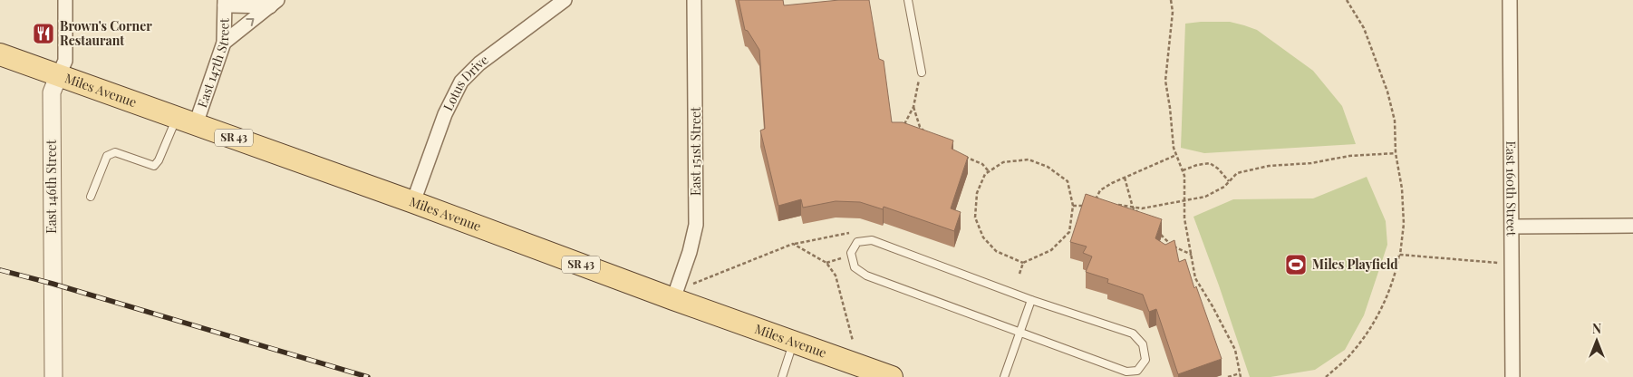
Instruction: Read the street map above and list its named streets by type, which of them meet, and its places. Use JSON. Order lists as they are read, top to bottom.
{
  "streets": {
    "main road": ["Miles Avenue", "SR 43"],
    "street": [
      "East 147th Street",
      "Lotus Drive",
      "East 151st Street",
      "East 146th Street",
      "East 160th Street"
    ]
  },
  "crossings": [
    ["East 147th Street", "Miles Avenue"],
    ["Lotus Drive", "Miles Avenue"],
    ["Miles Avenue", "East 151st Street"],
    ["Miles Avenue", "East 146th Street"]
  ],
  "places": {
    "restaurant": ["Brown's Corner Restaurant"],
    "sports": ["Miles Playfield"]
  },
  "north": "top"
}
